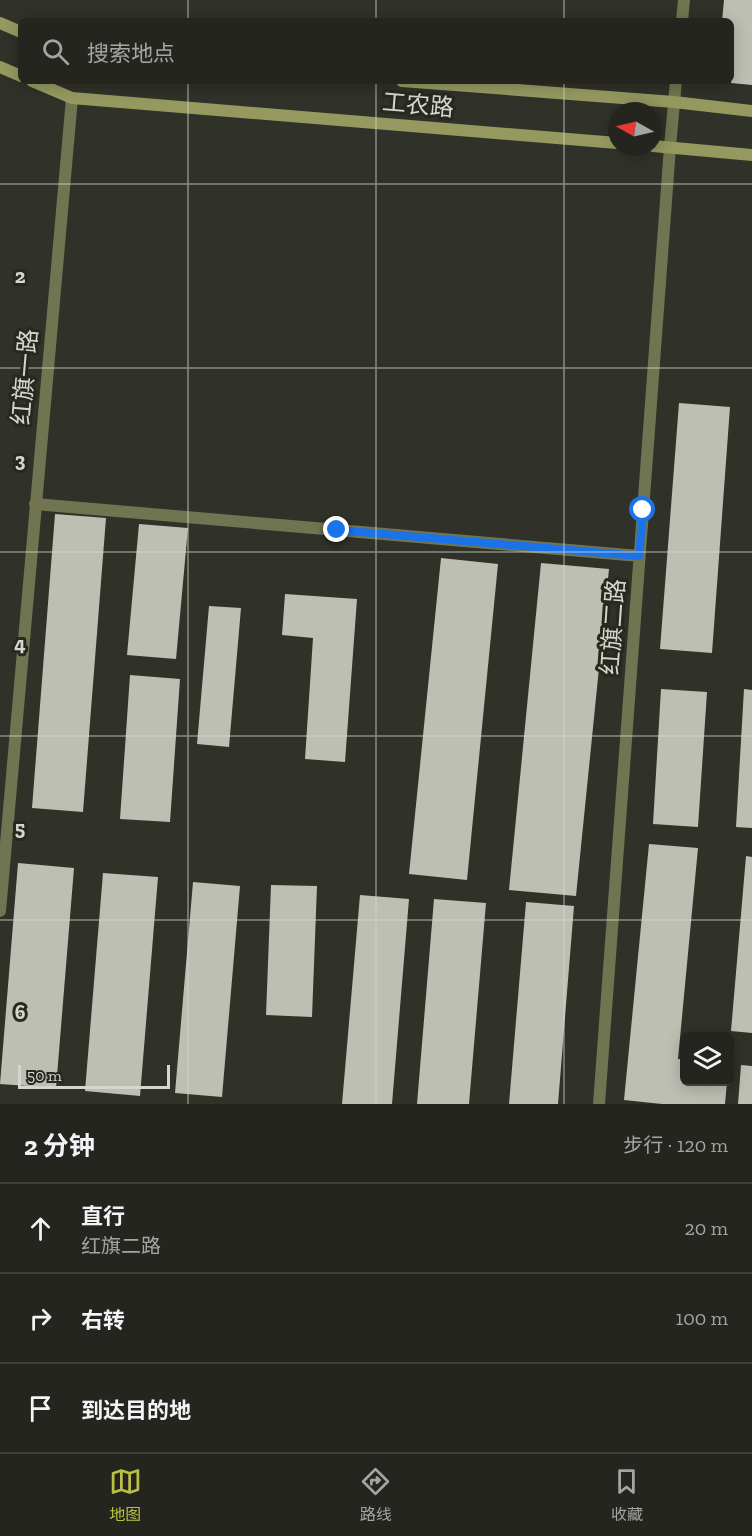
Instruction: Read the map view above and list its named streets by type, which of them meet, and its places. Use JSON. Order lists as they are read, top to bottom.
{
  "streets": {
    "main road": ["工农路"],
    "street": ["红旗一路", "红旗二路"]
  },
  "crossings": [
    ["工农路", "红旗一路"],
    ["工农路", "红旗二路"]
  ],
  "scale_bar": "50 m",
  "north": "left",
  "page": {
    "search": "搜索地点",
    "scale": "50 m",
    "heading": ["2 分钟", "步行 · 120 m"],
    "list": [
      ["直行", "红旗二路", "20 m"],
      ["右转", "100 m"],
      "到达目的地"
    ],
    "nav": ["地图", "路线", "收藏"]
  },
  "grid": {
    "rows": [
      "2",
      "3",
      "4",
      "5",
      "6"
    ]
  }
}
